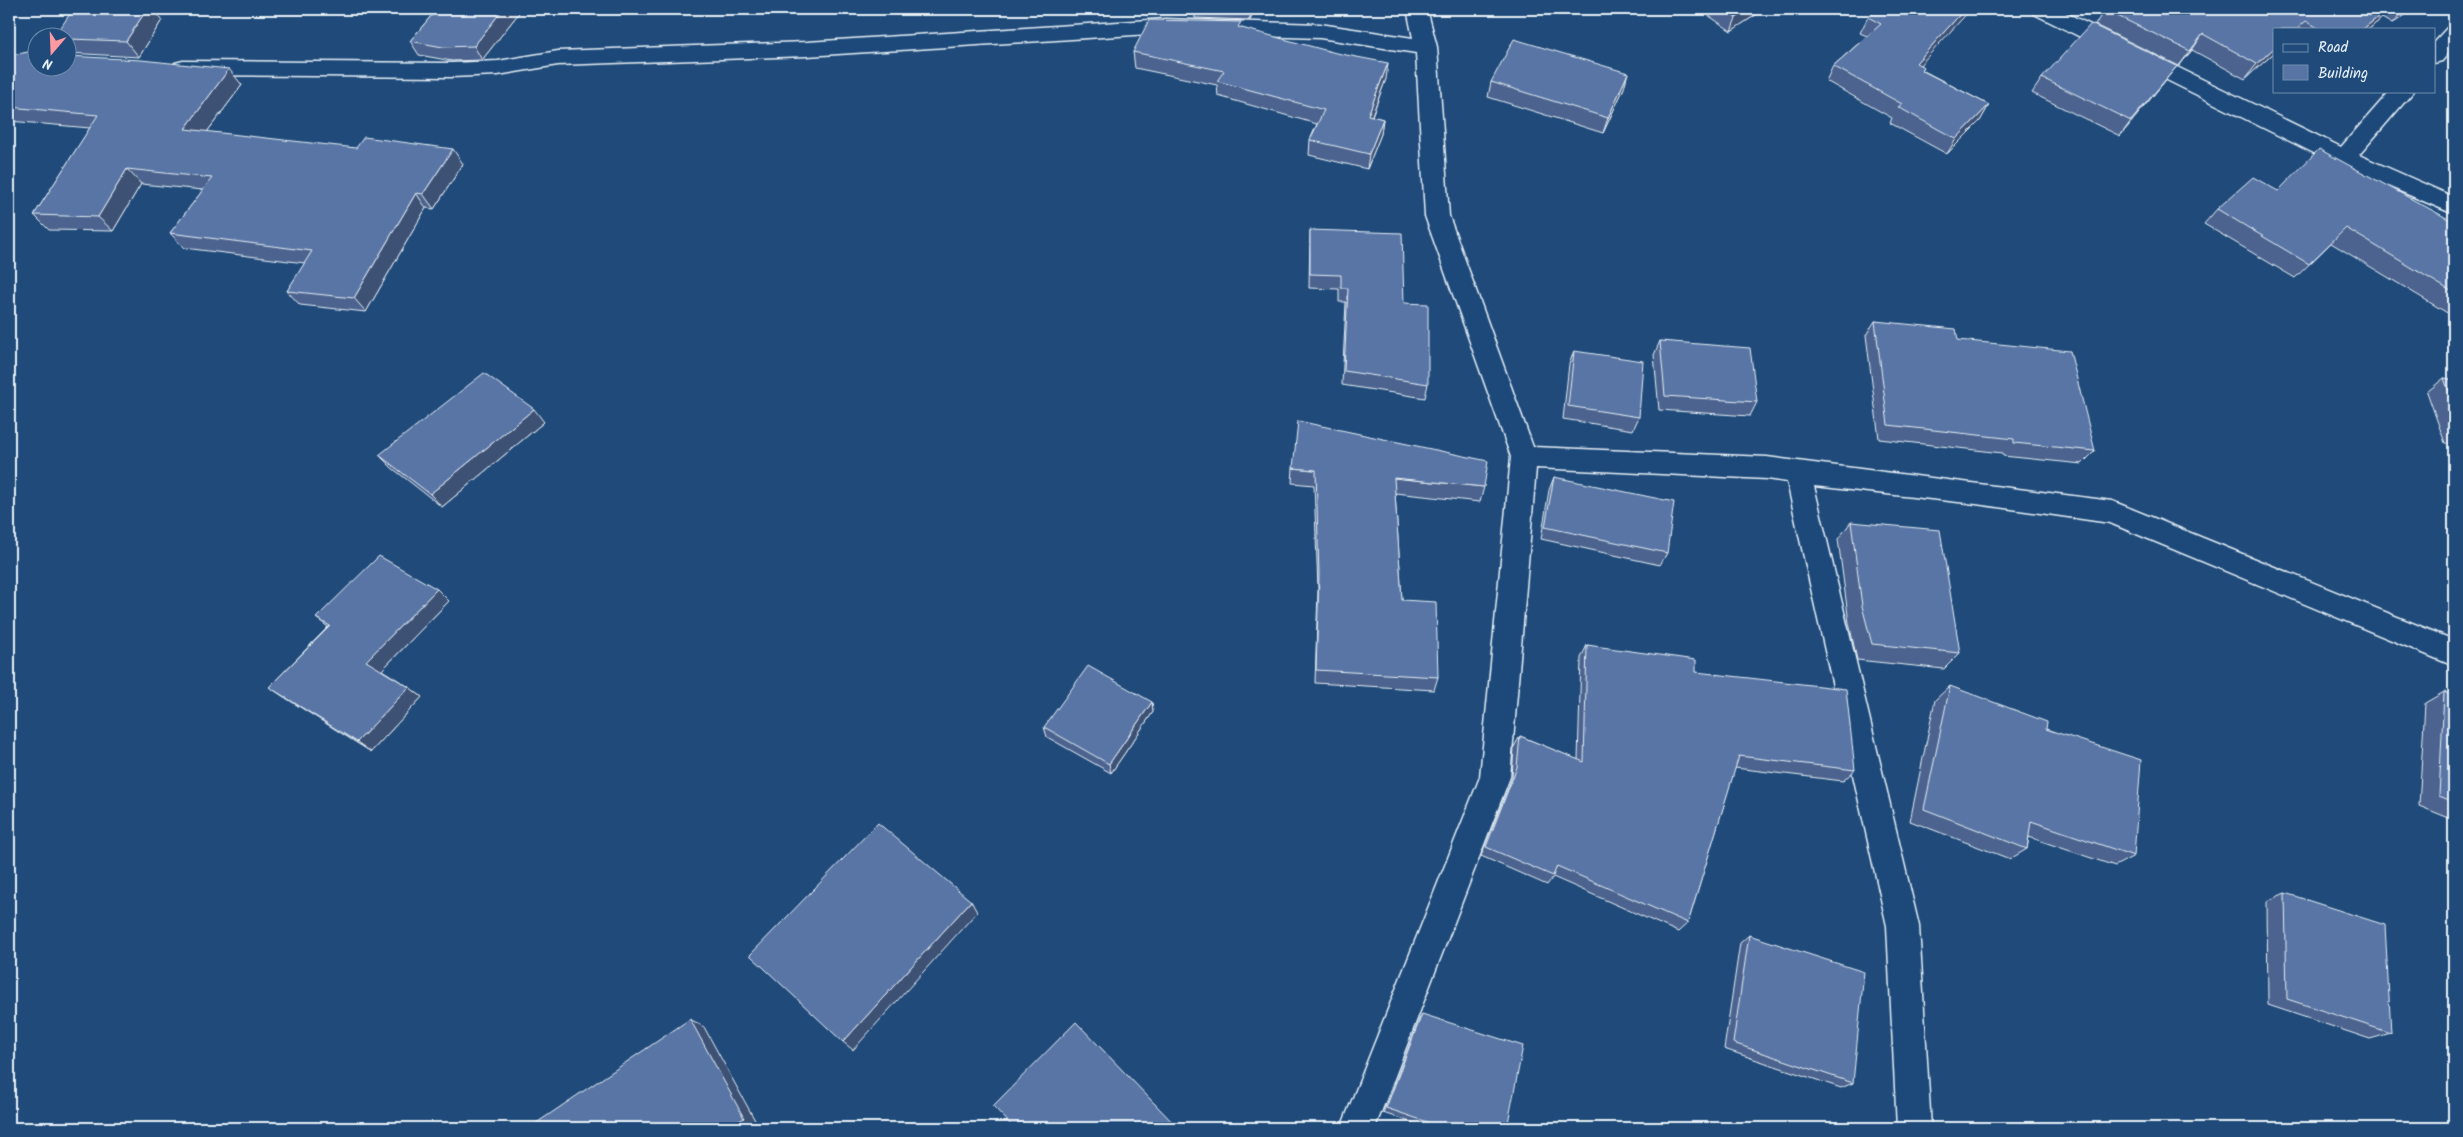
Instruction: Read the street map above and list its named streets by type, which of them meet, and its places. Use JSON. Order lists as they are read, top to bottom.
{
  "legend": ["Road", "Building"],
  "north": "bottom"
}
